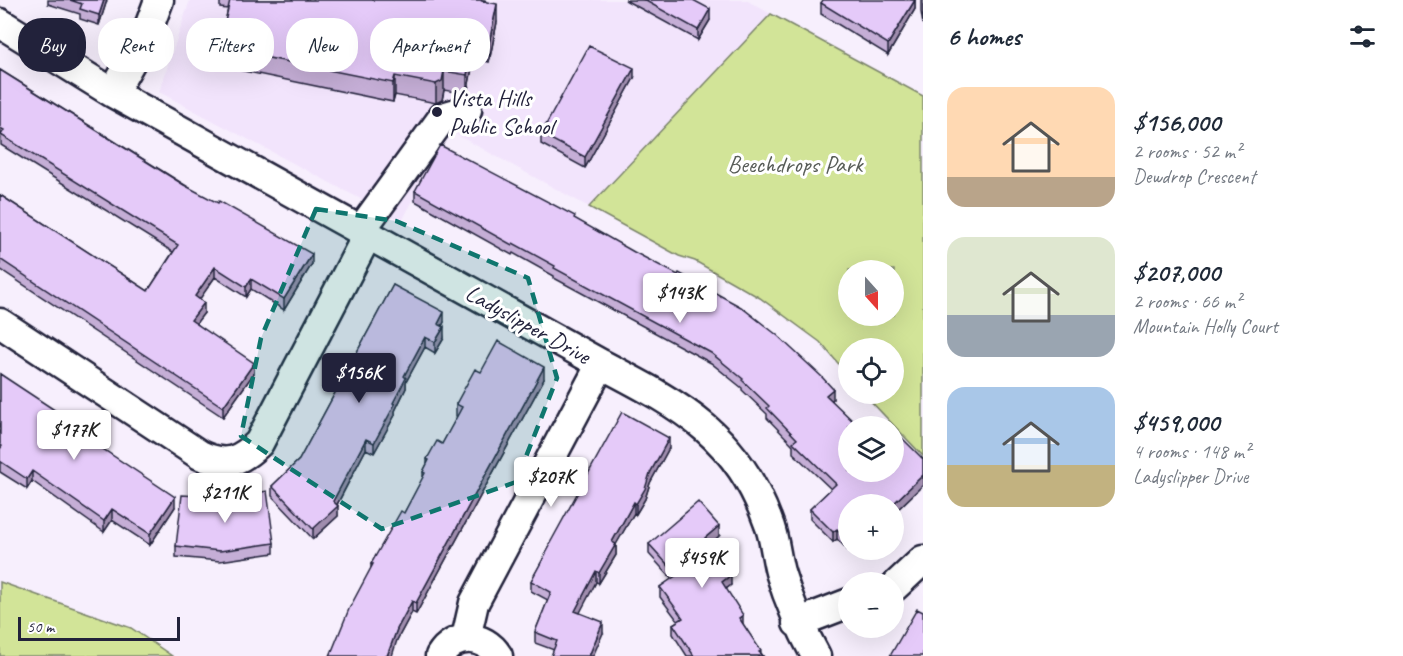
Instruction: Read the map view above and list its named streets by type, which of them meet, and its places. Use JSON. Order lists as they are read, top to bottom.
{
  "streets": {
    "street": ["Ladyslipper Drive"]
  },
  "parks": ["Beechdrops Park"],
  "places": ["Vista Hills Public School"],
  "scale_bar": "50 m",
  "north": "bottom",
  "page": {
    "heading": "6 homes",
    "chip": [
      "Buy",
      "Rent",
      "Filters",
      "New",
      "Apartment"
    ],
    "list": [
      {
        "name": "$156,000",
        "note": "2 rooms · 52 m² · Dewdrop Crescent"
      },
      {
        "name": "$207,000",
        "note": "2 rooms · 66 m² · Mountain Holly Court"
      },
      {
        "name": "$459,000",
        "note": "4 rooms · 148 m² · Ladyslipper Drive"
      }
    ],
    "map_buttons": ["+", "−"],
    "price": [
      "$143K",
      "$156K",
      "$177K",
      "$207K",
      "$211K",
      "$459K"
    ],
    "scale": "50 m"
  }
}
